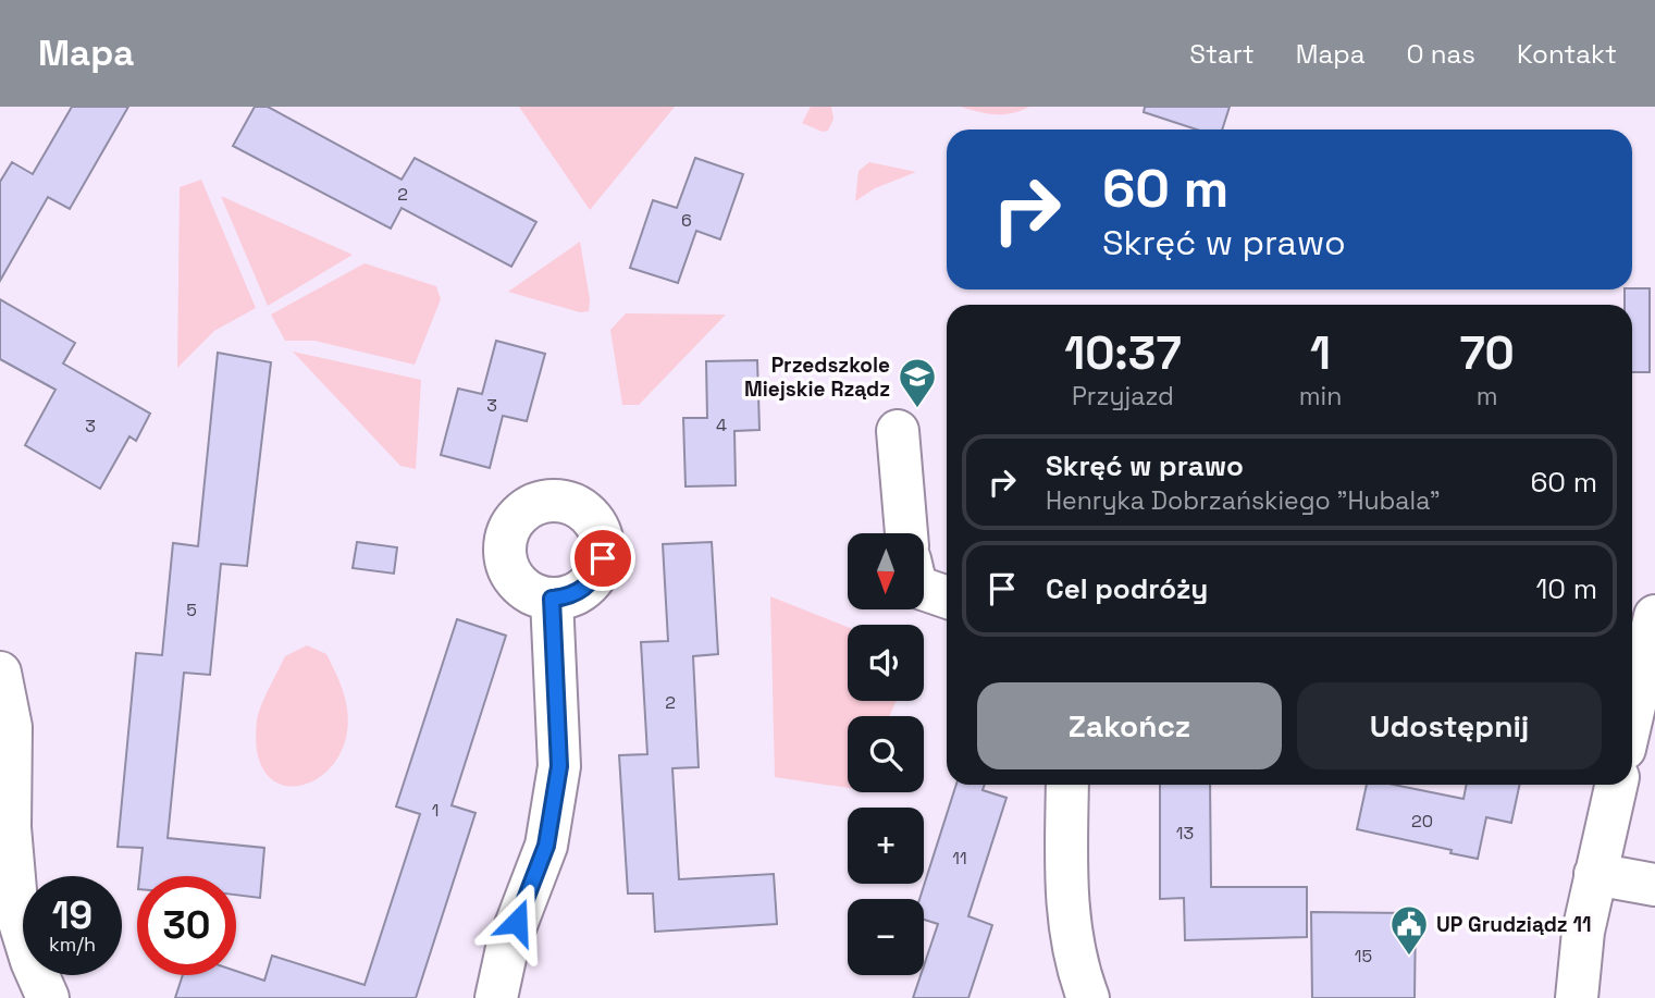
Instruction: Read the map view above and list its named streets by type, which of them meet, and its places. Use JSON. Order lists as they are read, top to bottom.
{
  "places": {
    "school or university": ["Przedszkole Miejskie Rządz"],
    "public building": ["UP Grudziądz 11"]
  },
  "house_numbers": [
    "2",
    "6",
    "3",
    "4",
    "3",
    "5",
    "2",
    "1",
    "20",
    "13",
    "11",
    "15"
  ],
  "north": "bottom",
  "page": {
    "header": "Mapa",
    "nav": [
      "Start",
      "Mapa",
      "O nas",
      "Kontakt"
    ],
    "turn": ["60 m", "Skręć w prawo"],
    "eta": [
      "10:37",
      "Przyjazd",
      "1",
      "min",
      "70",
      "m"
    ],
    "list": [
      {
        "name": "Skręć w prawo",
        "note": "Henryka Dobrzańskiego \"Hubala\"",
        "value": "60 m"
      },
      {
        "name": "Cel podróży",
        "value": "10 m"
      }
    ],
    "map_buttons": ["+", "−"],
    "buttons": ["Zakończ", "Udostępnij"],
    "speed": "19 km/h",
    "limit": "30"
  }
}
